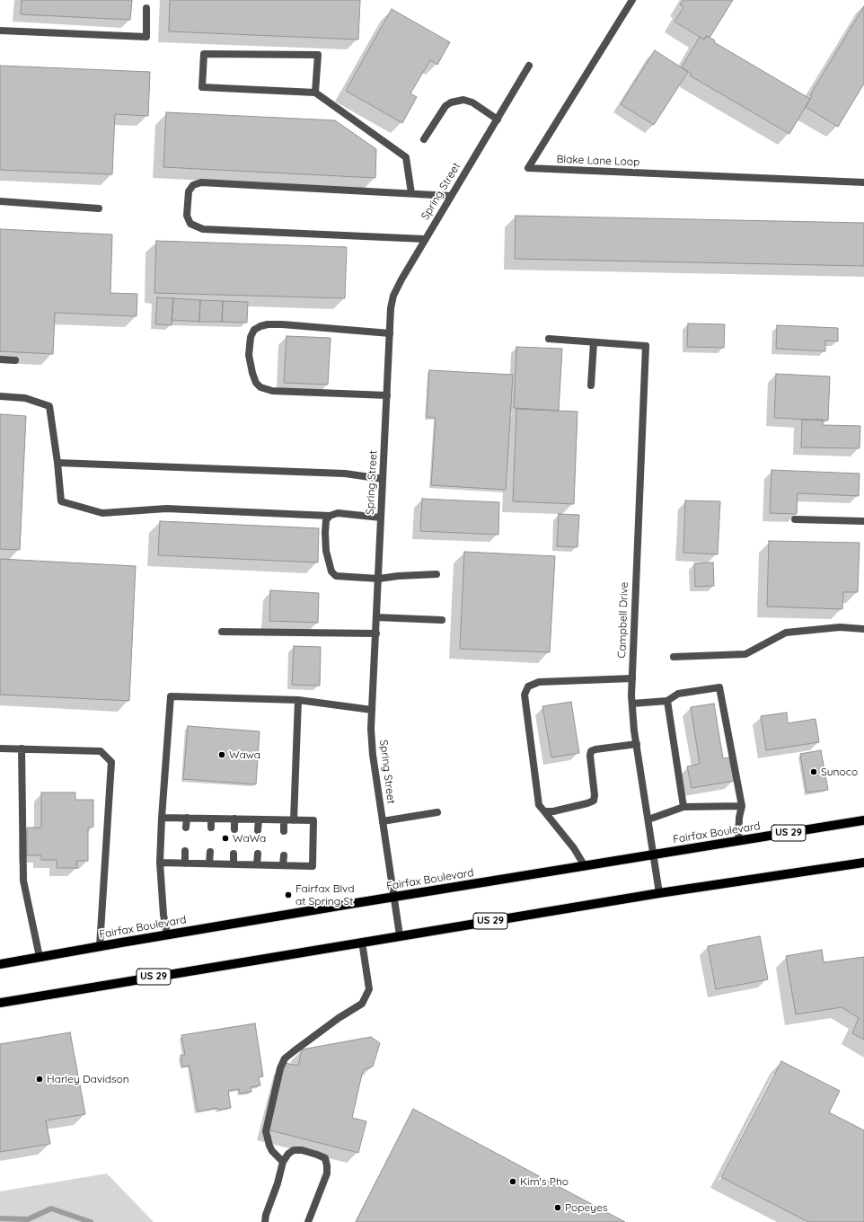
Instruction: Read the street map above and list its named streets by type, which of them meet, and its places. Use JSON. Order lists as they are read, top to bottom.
{
  "streets": {
    "main road": ["Fairfax Boulevard", "US 29"],
    "street": ["Blake Lane Loop", "Spring Street", "Campbell Drive"]
  },
  "crossings": [
    ["Spring Street", "Fairfax Boulevard"],
    ["Spring Street", "US 29"],
    ["Campbell Drive", "Fairfax Boulevard"],
    ["Campbell Drive", "US 29"]
  ],
  "places": [
    "Wawa",
    "Sunoco",
    "WaWa",
    "Fairfax Blvd at Spring St",
    "Harley Davidson",
    "Kim's Pho",
    "Popeyes"
  ]
}
